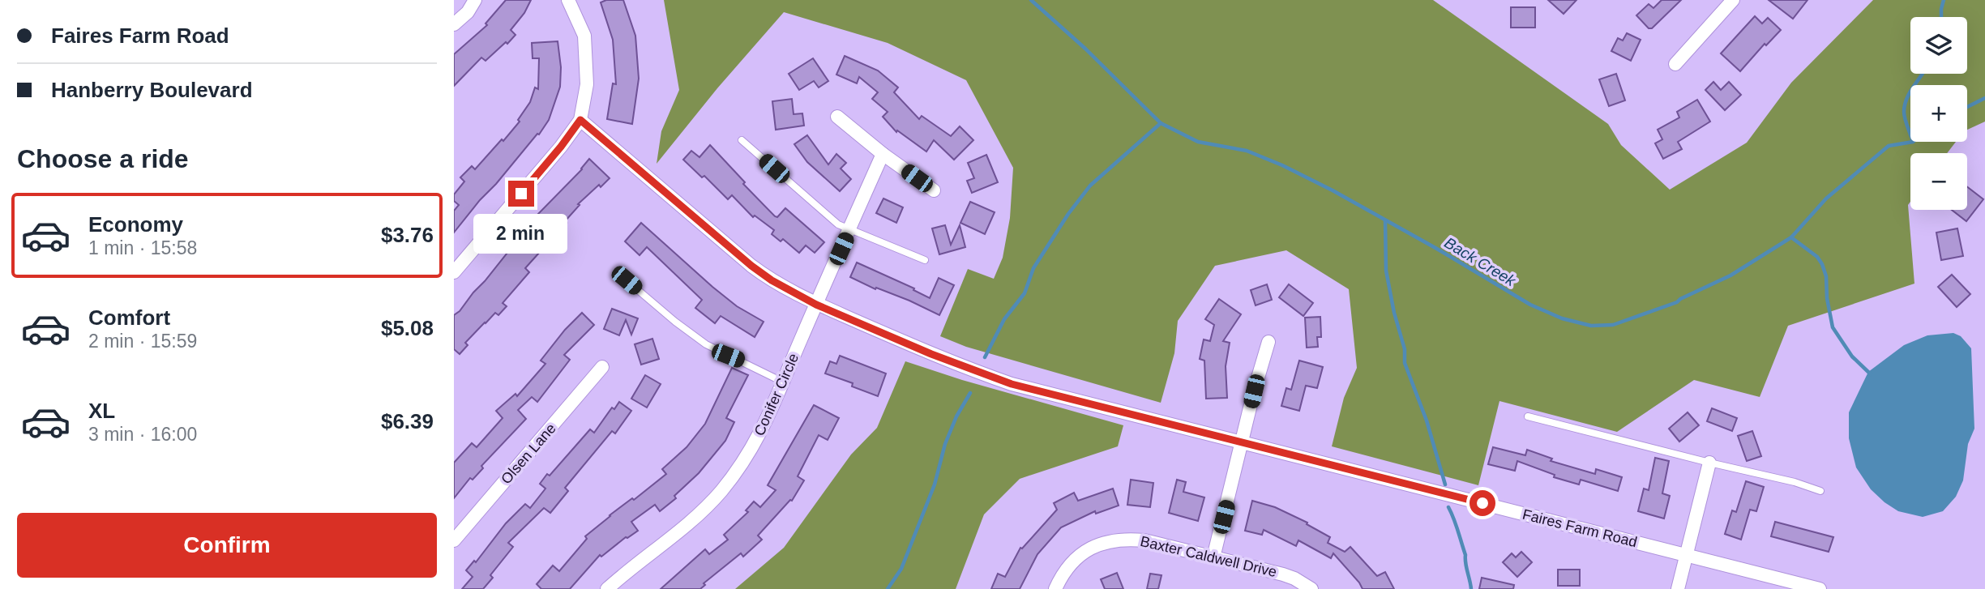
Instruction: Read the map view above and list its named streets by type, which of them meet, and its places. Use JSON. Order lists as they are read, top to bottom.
{
  "streets": {
    "street": [
      "Conifer Circle",
      "Olsen Lane",
      "Faires Farm Road",
      "Baxter Caldwell Drive"
    ]
  },
  "crossings": [
    ["Conifer Circle", "Faires Farm Road"]
  ],
  "water": ["Back Creek"],
  "page": {
    "banner": ["Faires Farm Road", "Hanberry Boulevard"],
    "map_buttons": ["+", "−"],
    "heading": "Choose a ride",
    "list": [
      {
        "name": "Economy",
        "note": "1 min · 15:58",
        "value": "$3.76"
      },
      {
        "name": "Comfort",
        "note": "2 min · 15:59",
        "value": "$5.08"
      },
      {
        "name": "XL",
        "note": "3 min · 16:00",
        "value": "$6.39"
      }
    ],
    "bubble": "2 min",
    "buttons": "Confirm"
  }
}
